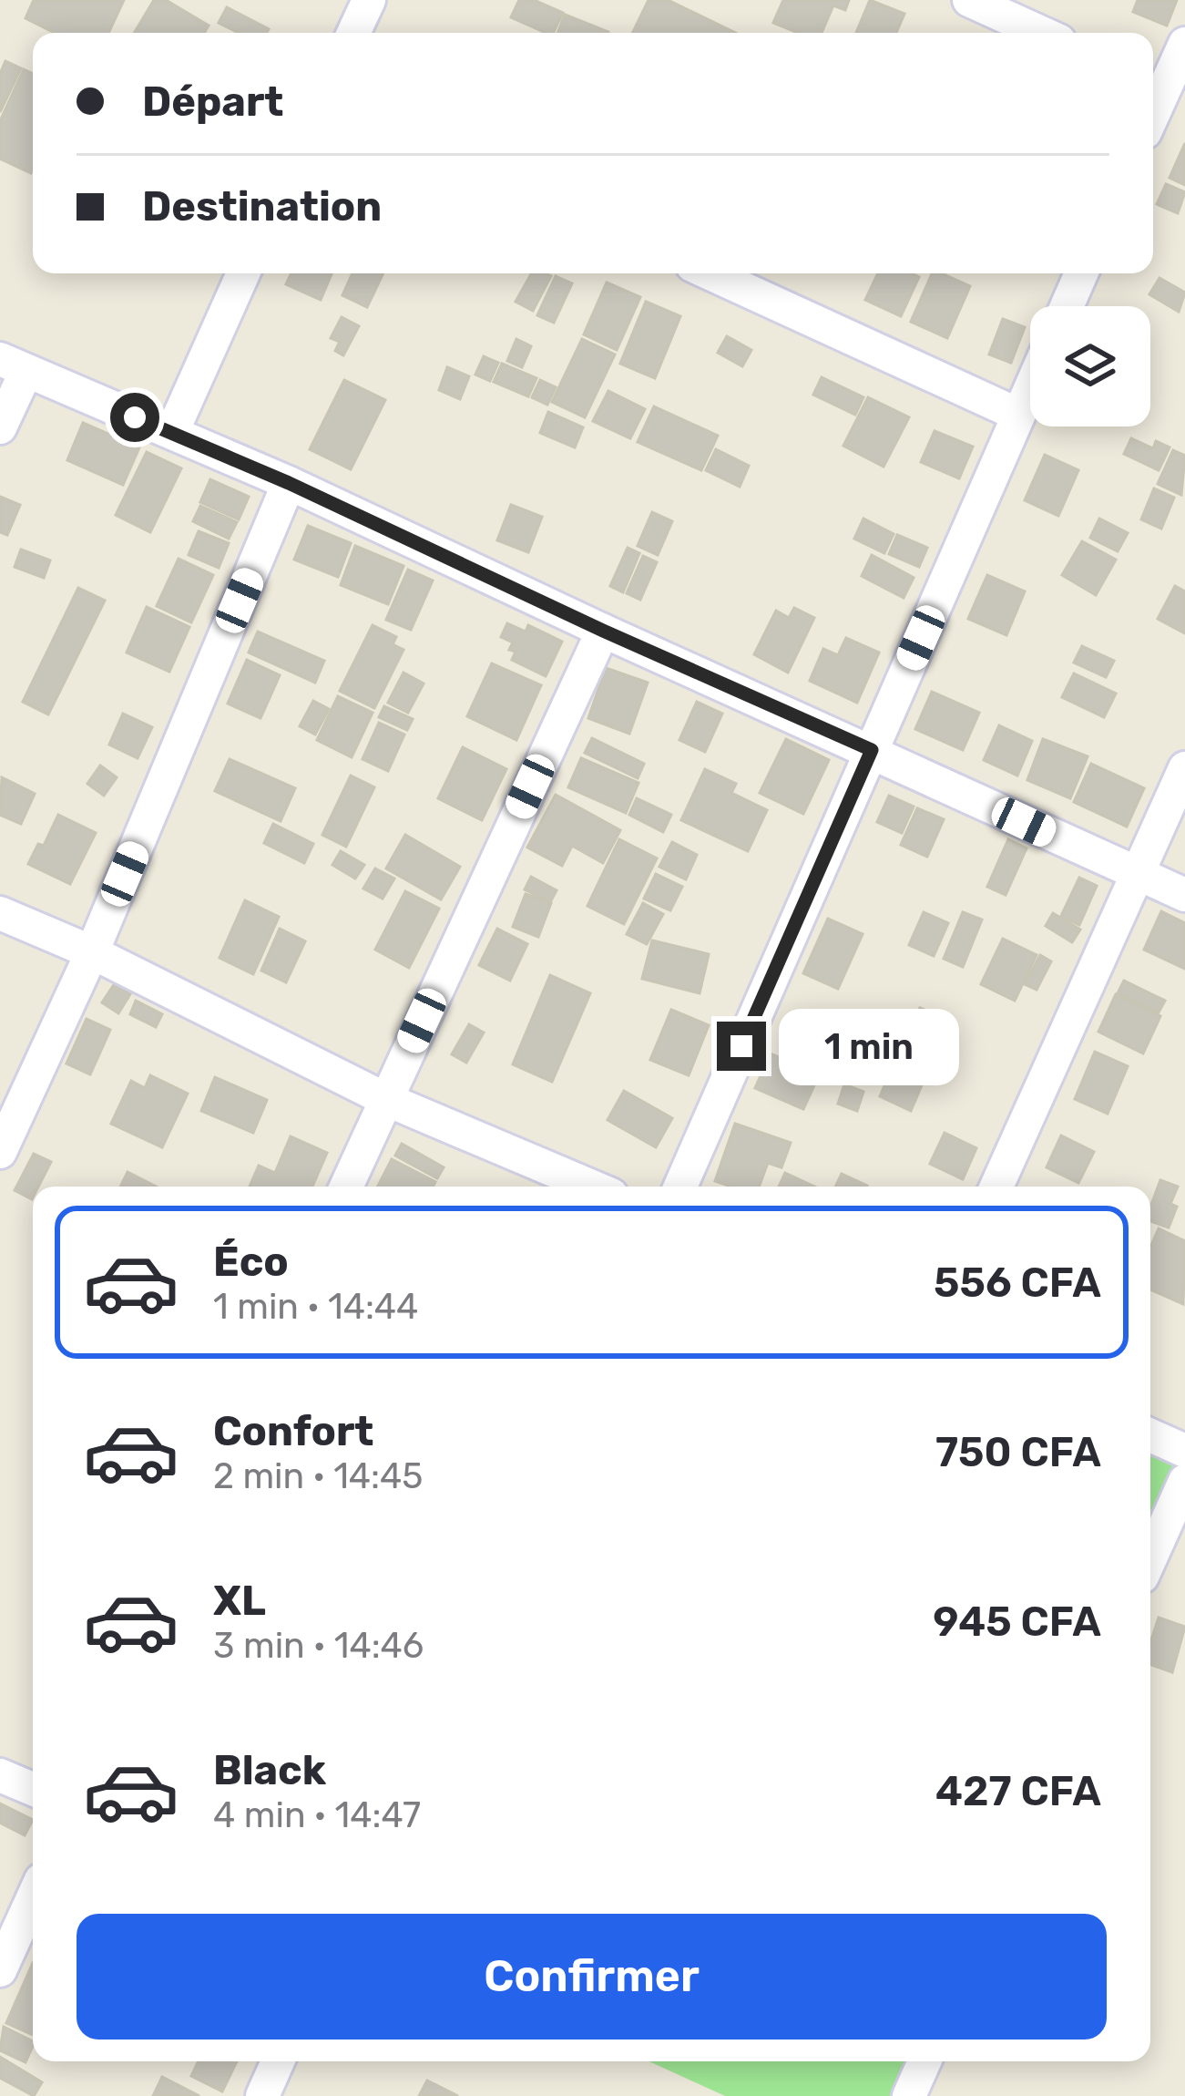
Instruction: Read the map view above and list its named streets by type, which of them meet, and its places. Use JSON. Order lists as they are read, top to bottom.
{
  "page": {
    "banner": ["Départ", "Destination"],
    "bubble": "1 min",
    "list": [
      {
        "name": "Éco",
        "note": "1 min · 14:44",
        "value": "556 CFA"
      },
      {
        "name": "Confort",
        "note": "2 min · 14:45",
        "value": "750 CFA"
      },
      {
        "name": "XL",
        "note": "3 min · 14:46",
        "value": "945 CFA"
      },
      {
        "name": "Black",
        "note": "4 min · 14:47",
        "value": "427 CFA"
      }
    ],
    "buttons": "Confirmer"
  }
}
